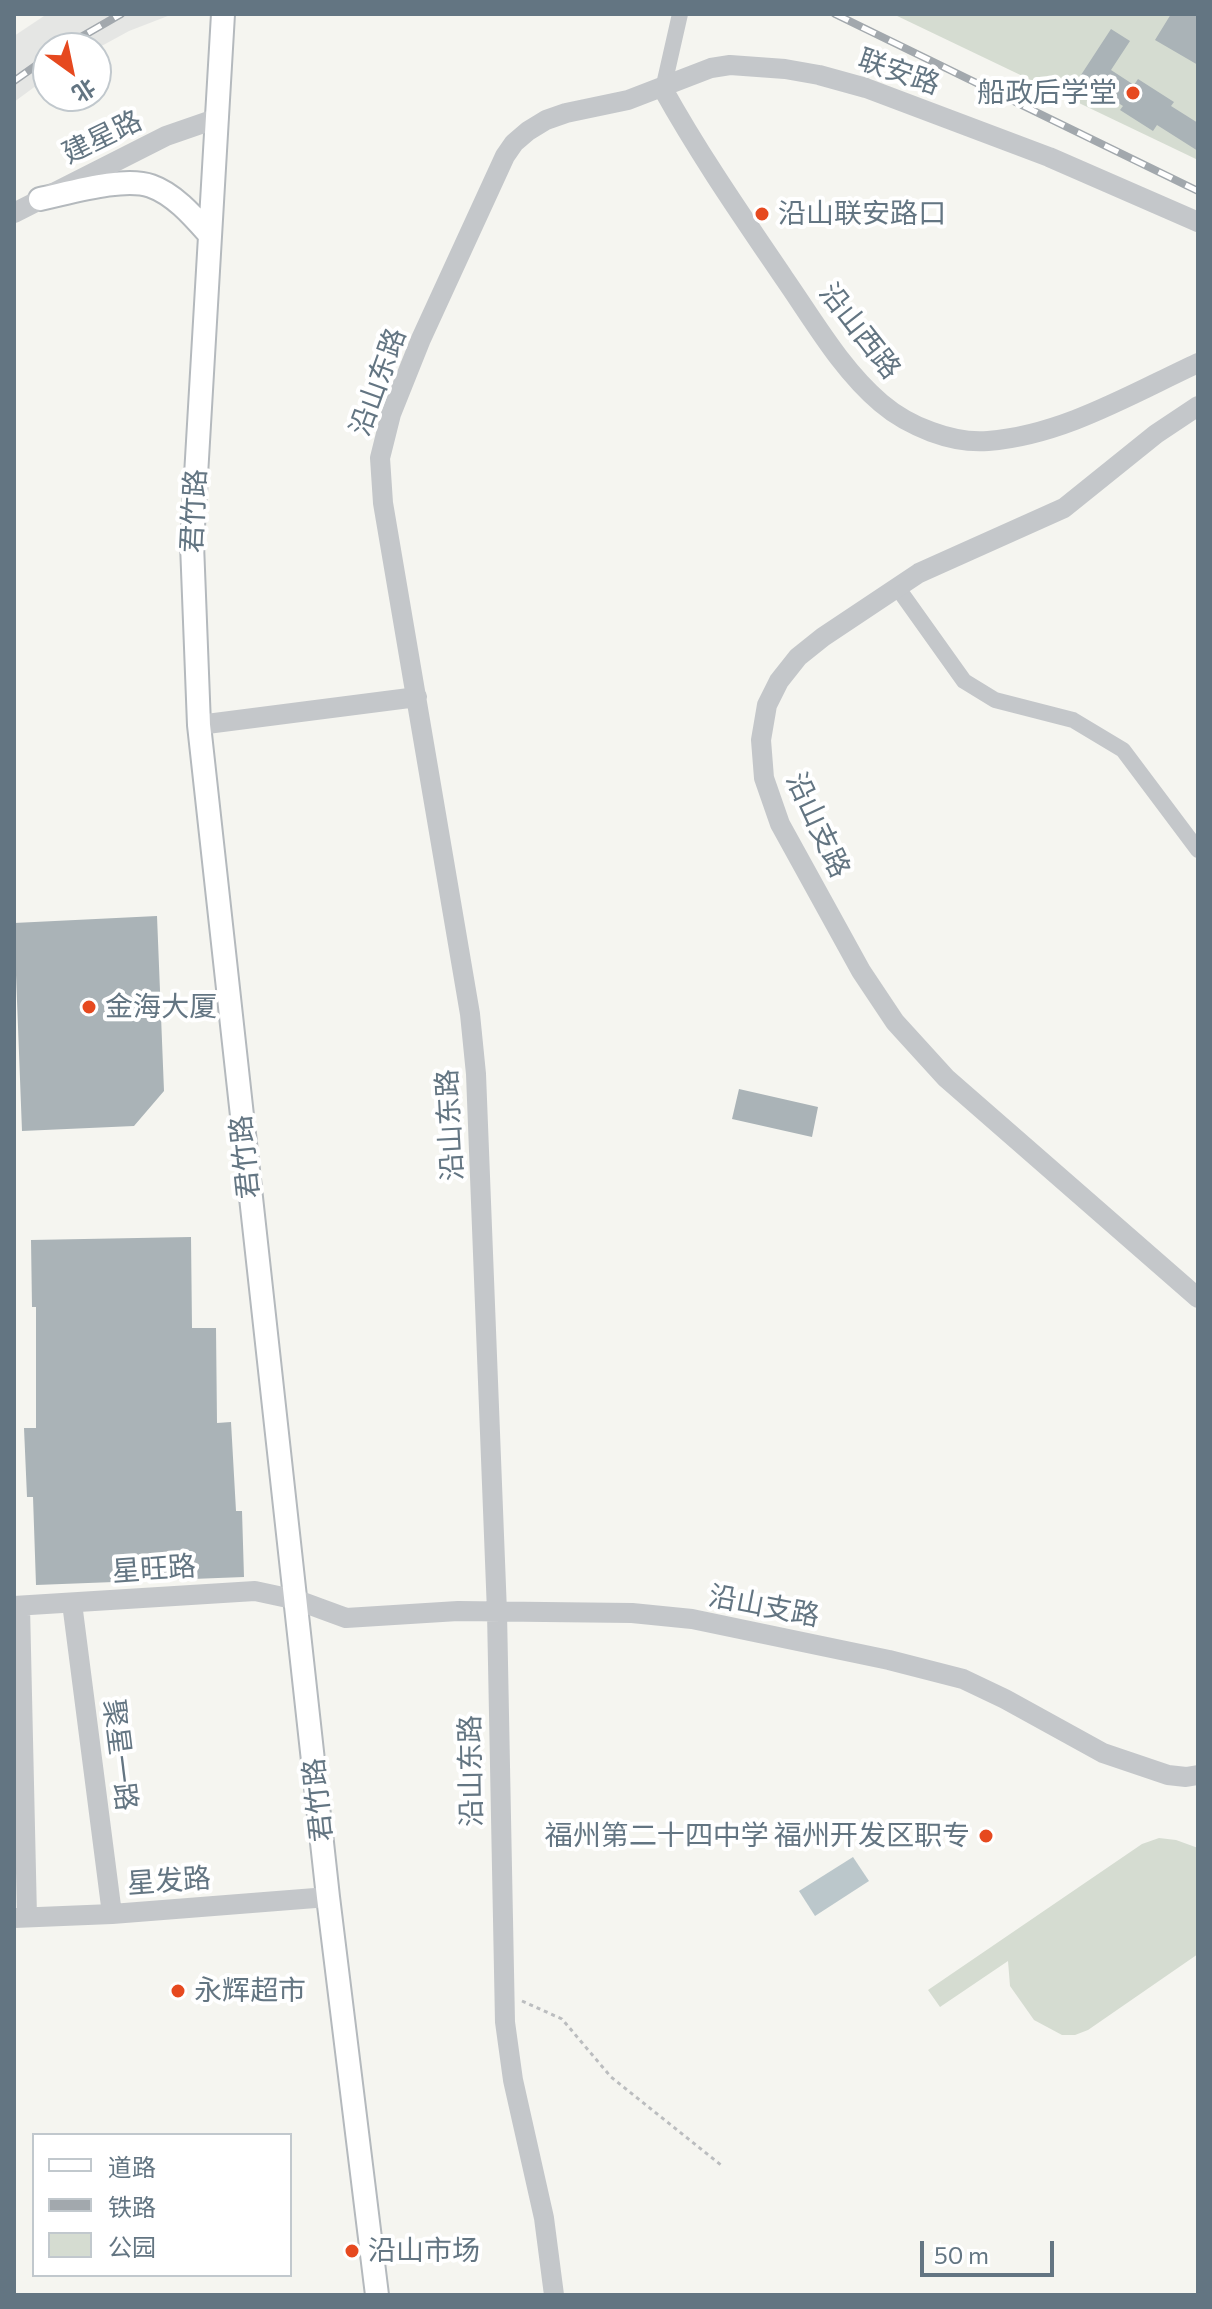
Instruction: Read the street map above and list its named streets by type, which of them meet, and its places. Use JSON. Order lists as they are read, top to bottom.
{
  "streets": {
    "main road": ["君竹路"],
    "street": [
      "联安路",
      "建星路",
      "沿山西路",
      "沿山东路",
      "沿山支路",
      "星旺路",
      "聚星一路",
      "星发路"
    ]
  },
  "crossings": [
    ["联安路", "沿山西路"],
    ["联安路", "沿山东路"],
    ["建星路", "君竹路"],
    ["沿山西路", "沿山东路"],
    ["沿山东路", "沿山支路"],
    ["君竹路", "沿山支路"],
    ["君竹路", "星旺路"],
    ["君竹路", "星发路"],
    ["沿山支路", "星旺路"],
    ["星旺路", "聚星一路"],
    ["聚星一路", "星发路"]
  ],
  "places": [
    "船政后学堂",
    "沿山联安路口",
    "金海大厦",
    "福州第二十四中学 福州开发区职专",
    "永辉超市",
    "沿山市场"
  ],
  "legend": ["道路", "铁路", "公园"],
  "scale_bar": "50 m",
  "north": "bottom right"
}
